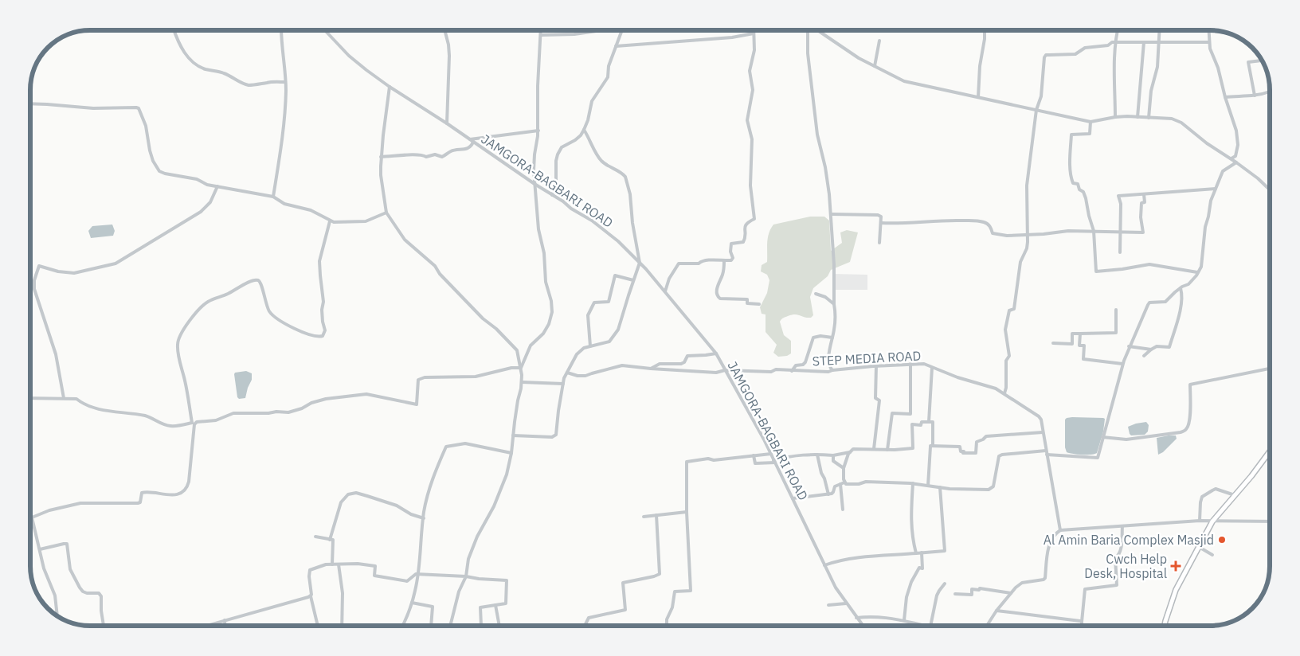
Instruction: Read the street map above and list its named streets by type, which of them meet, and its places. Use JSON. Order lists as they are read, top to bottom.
{
  "streets": {
    "street": ["JAMGORA-BAGBARI ROAD", "STEP MEDIA ROAD"]
  },
  "crossings": [
    ["JAMGORA-BAGBARI ROAD", "STEP MEDIA ROAD"]
  ],
  "places": {
    "other": ["Al Amin Baria Complex Masjid"],
    "health": ["Cwch Help Desk, Hospital"]
  }
}
